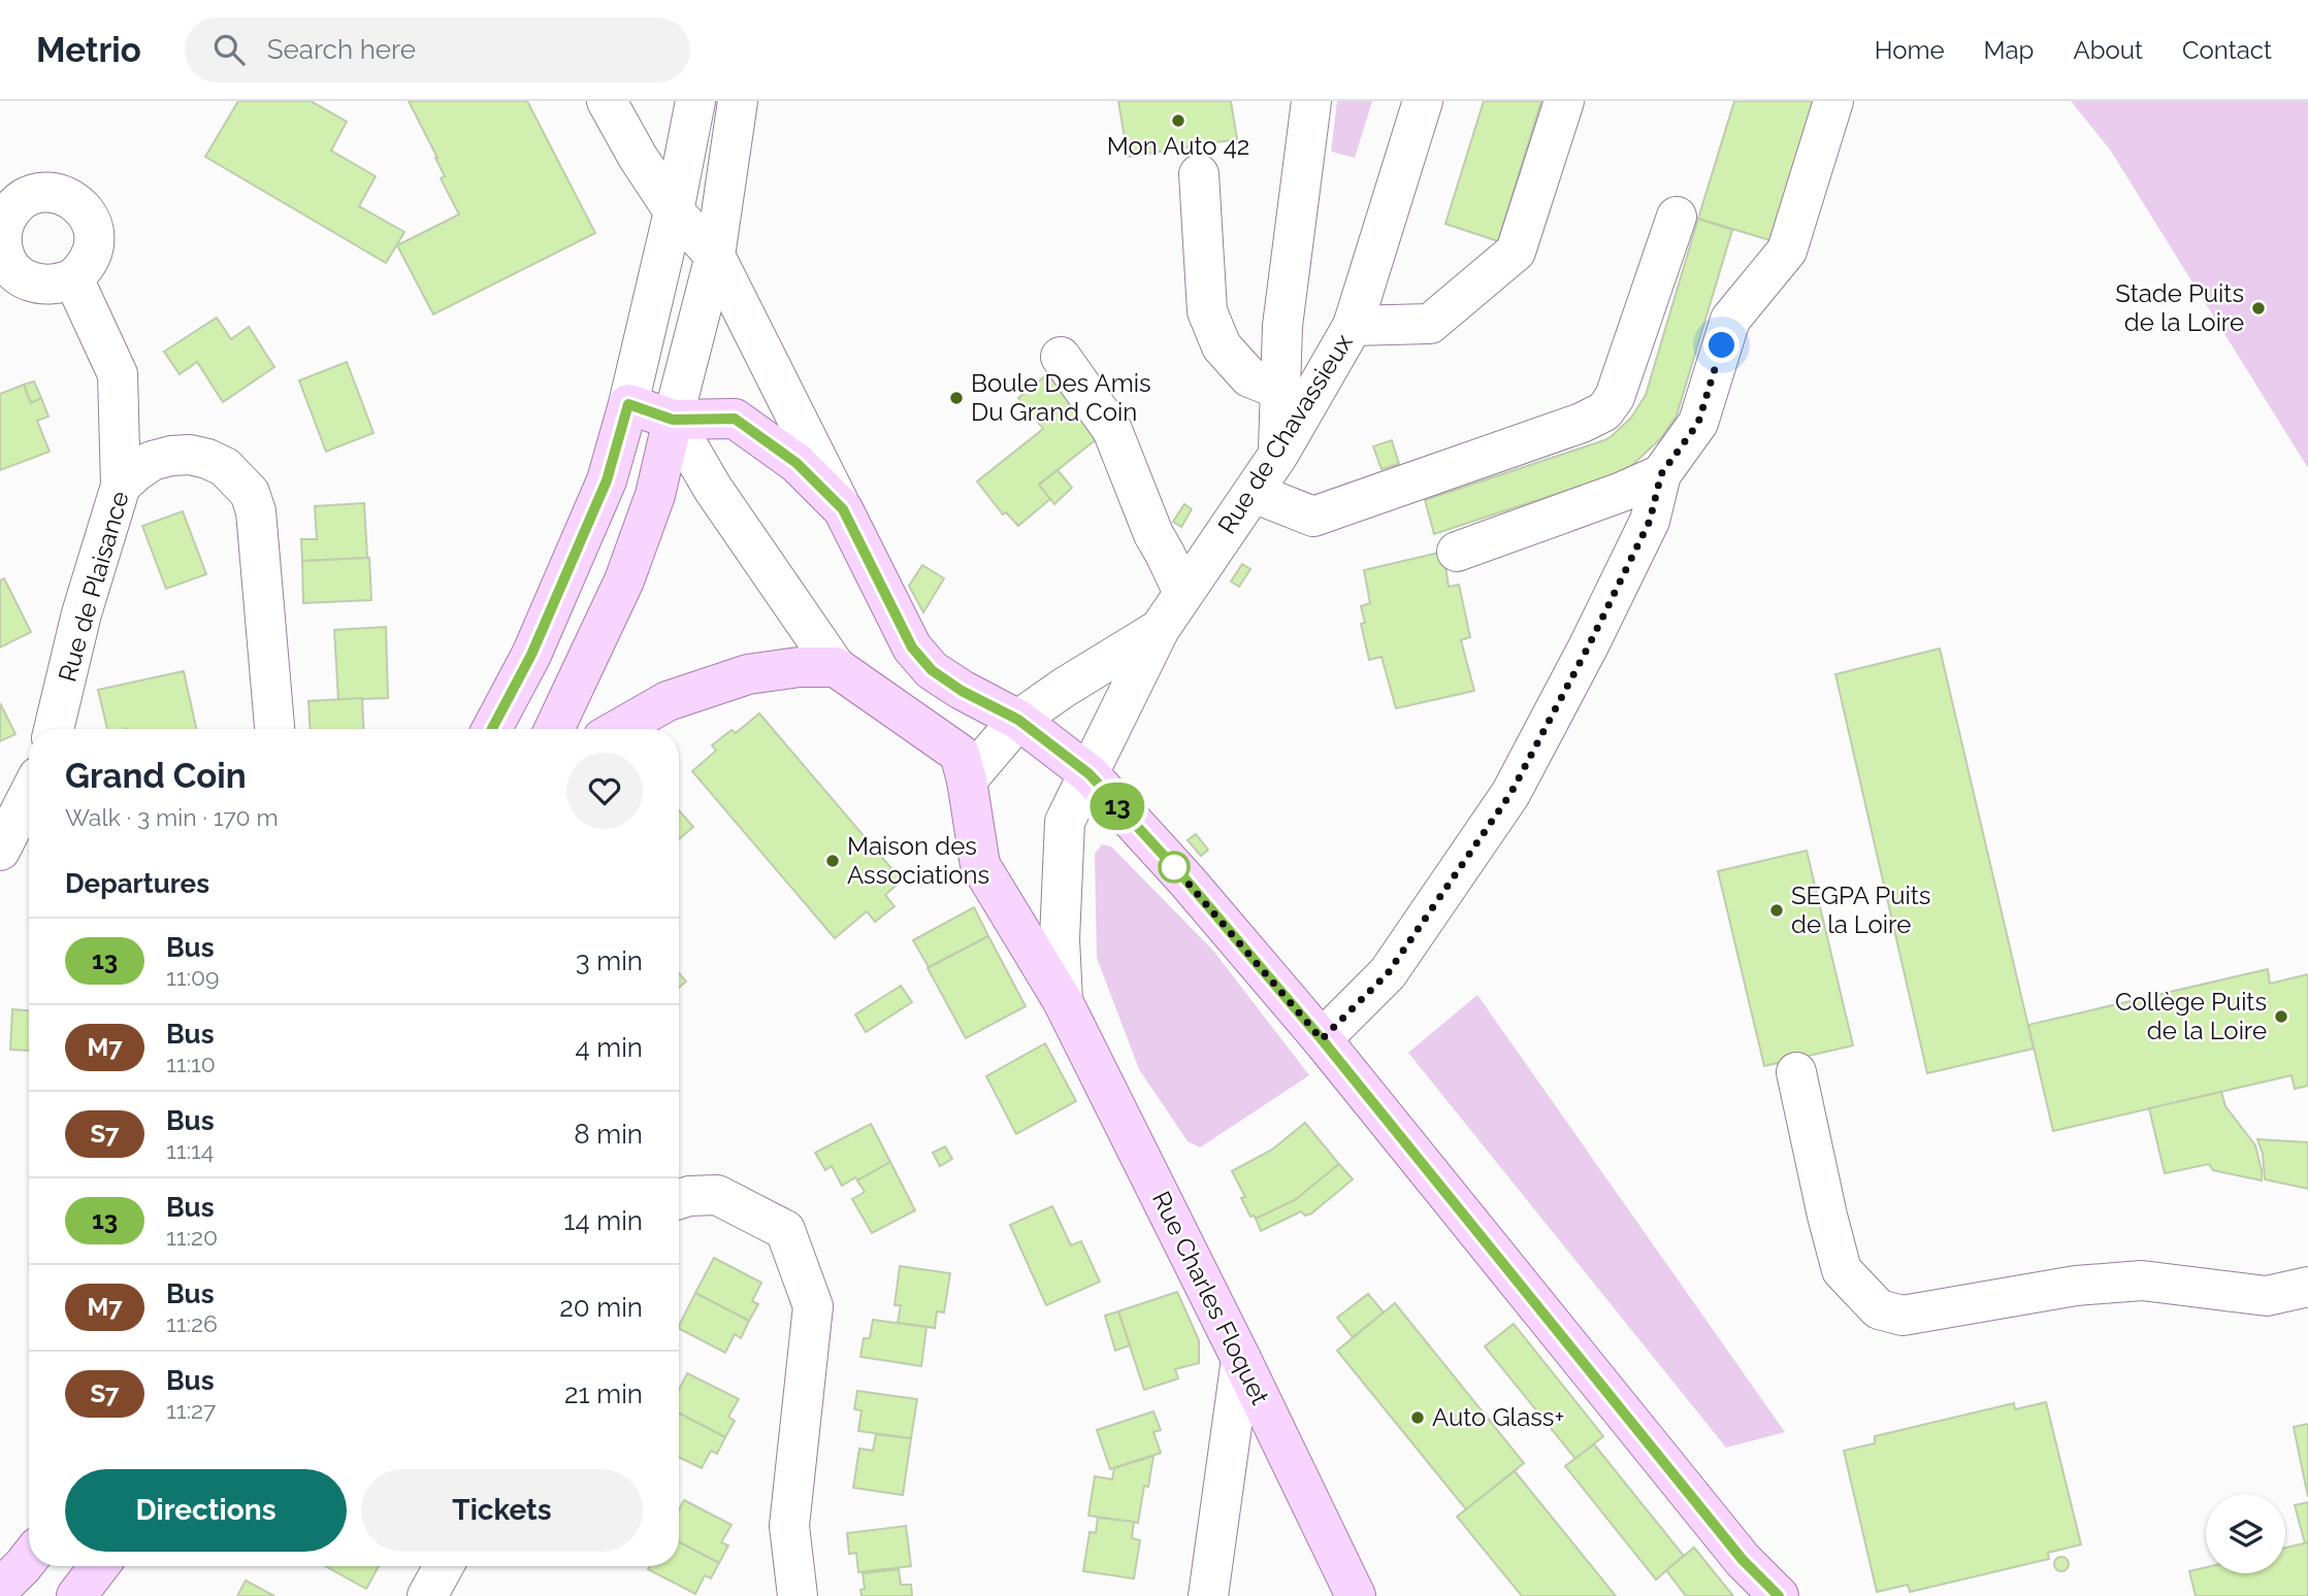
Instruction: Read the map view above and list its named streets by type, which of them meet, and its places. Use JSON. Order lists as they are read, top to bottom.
{
  "streets": {
    "main road": ["Rue Charles Floquet"],
    "street": ["Rue de Chavassieux", "Rue de Plaisance"]
  },
  "crossings": [
    ["Rue de Chavassieux", "Rue Charles Floquet"]
  ],
  "places": [
    "Mon Auto 42",
    "Stade Puits de la Loire",
    "Boule Des Amis Du Grand Coin",
    "Maison des Associations",
    "SEGPA Puits de la Loire",
    "Collège Puits de la Loire",
    "Auto Glass+"
  ],
  "lines": ["bus line 13"],
  "page": {
    "header": "Metrio",
    "search": "Search here",
    "nav": [
      "Home",
      "Map",
      "About",
      "Contact"
    ],
    "on_map": "13",
    "heading": [
      ["Grand Coin", "Walk · 3 min · 170 m"],
      "Departures"
    ],
    "list": [
      {
        "mark": "13",
        "name": "Bus",
        "note": "11:09",
        "value": "3 min"
      },
      {
        "mark": "M7",
        "name": "Bus",
        "note": "11:10",
        "value": "4 min"
      },
      {
        "mark": "S7",
        "name": "Bus",
        "note": "11:14",
        "value": "8 min"
      },
      {
        "mark": "13",
        "name": "Bus",
        "note": "11:20",
        "value": "14 min"
      },
      {
        "mark": "M7",
        "name": "Bus",
        "note": "11:26",
        "value": "20 min"
      },
      {
        "mark": "S7",
        "name": "Bus",
        "note": "11:27",
        "value": "21 min"
      }
    ],
    "buttons": ["Directions", "Tickets"]
  }
}
